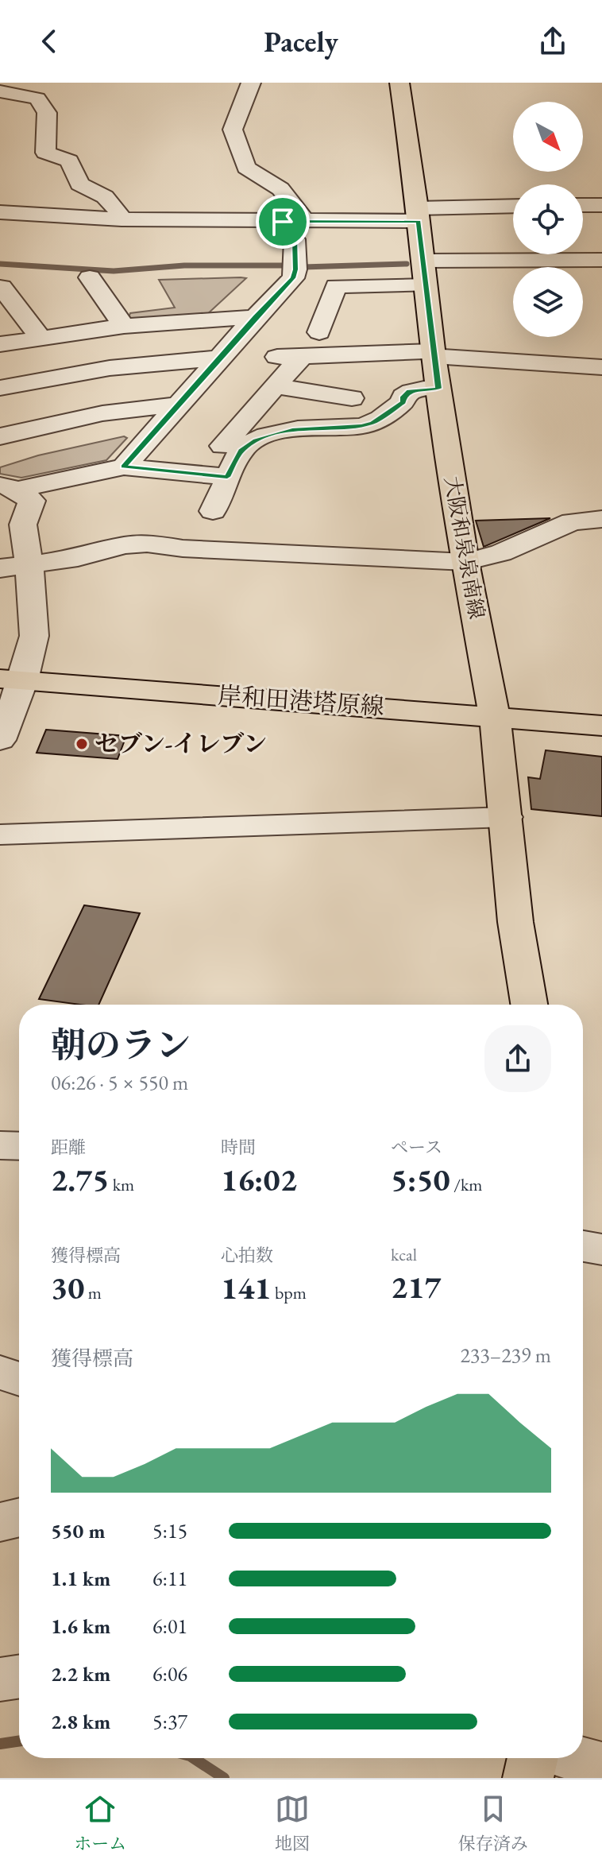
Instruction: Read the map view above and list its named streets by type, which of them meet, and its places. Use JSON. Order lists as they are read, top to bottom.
{
  "streets": {
    "main road": ["大阪和泉泉南線", "岸和田港塔原線"]
  },
  "crossings": [
    ["大阪和泉泉南線", "岸和田港塔原線"]
  ],
  "places": ["セブン-イレブン"],
  "north": "bottom right",
  "page": {
    "header": "Pacely",
    "heading": ["朝のラン", "06:26 · 5 × 550 m"],
    "stats": [
      ["距離", "2.75 km"],
      ["時間", "16:02"],
      ["ペース", "5:50 /km"],
      ["獲得標高", "30 m"],
      ["心拍数", "141 bpm"],
      ["kcal", "217"]
    ],
    "chart": ["獲得標高", "233–239 m"],
    "list": [
      {
        "name": "550 m",
        "note": "5:15"
      },
      {
        "name": "1.1 km",
        "note": "6:11"
      },
      {
        "name": "1.6 km",
        "note": "6:01"
      },
      {
        "name": "2.2 km",
        "note": "6:06"
      },
      {
        "name": "2.8 km",
        "note": "5:37"
      }
    ],
    "tabs": ["ホーム", "地図", "保存済み"]
  }
}
